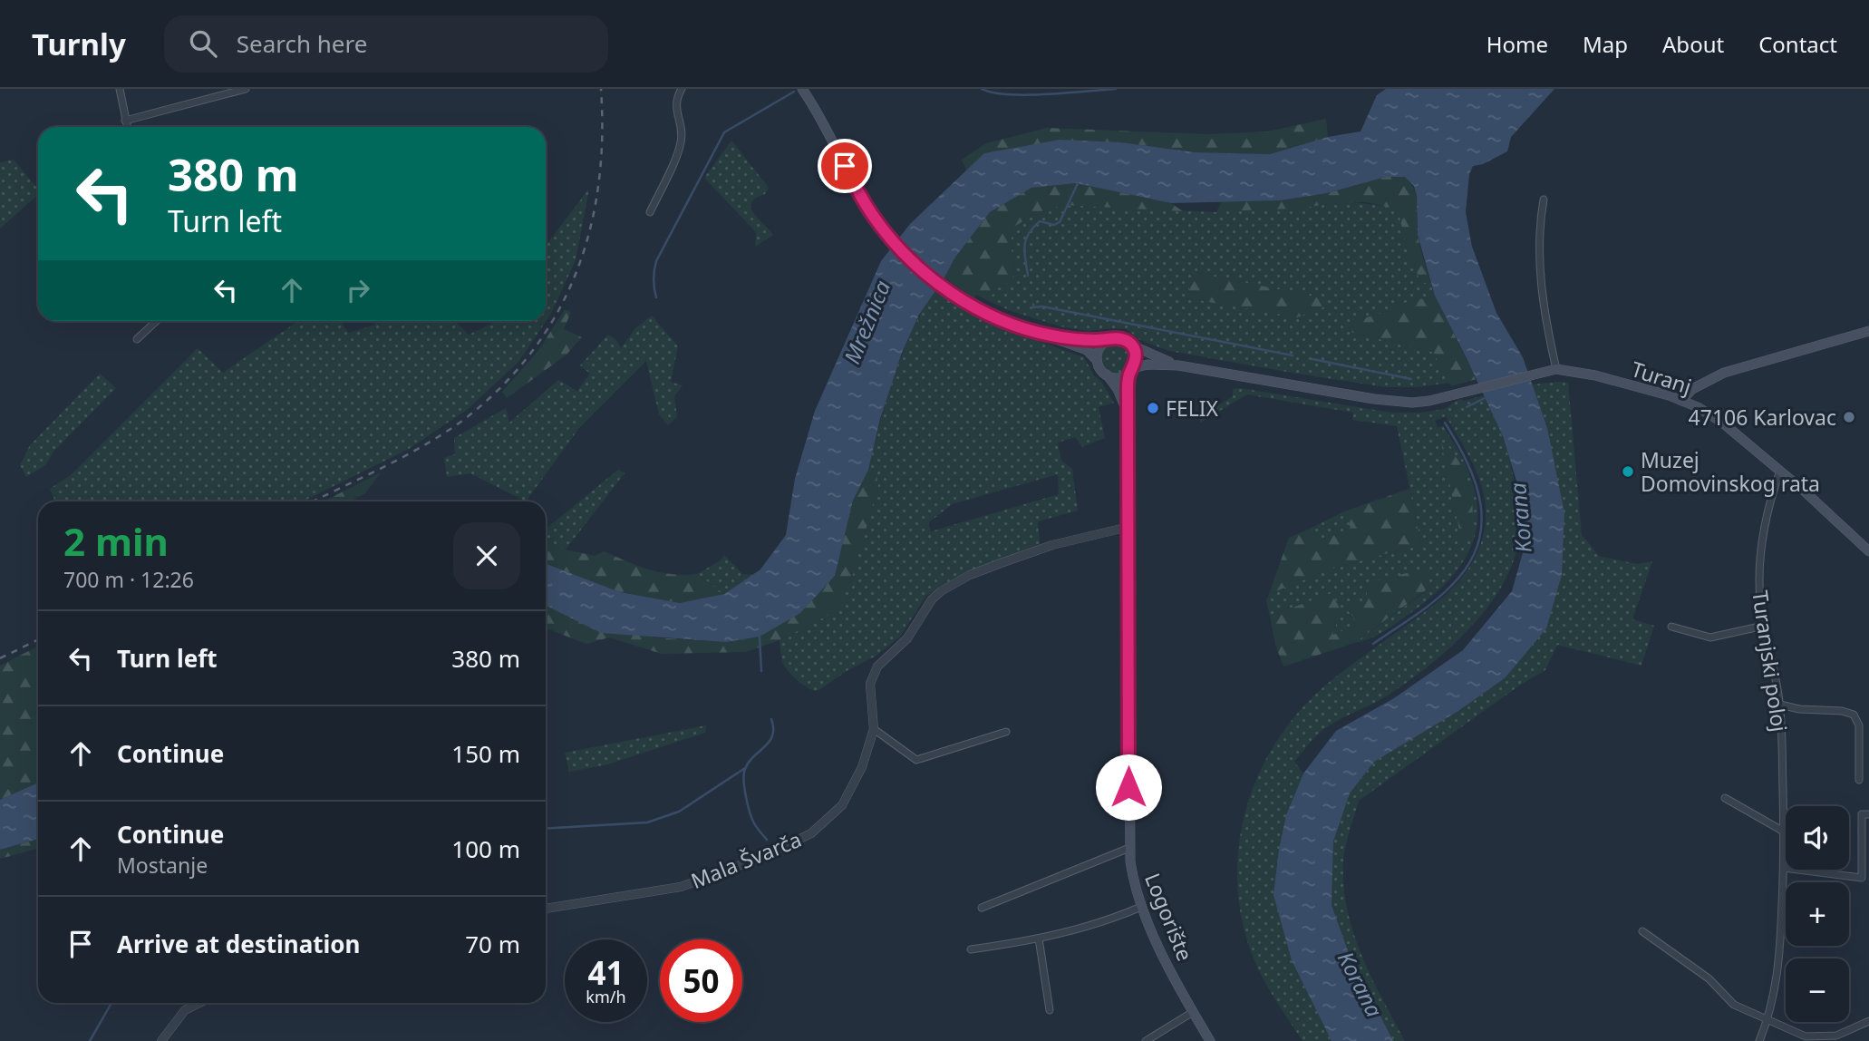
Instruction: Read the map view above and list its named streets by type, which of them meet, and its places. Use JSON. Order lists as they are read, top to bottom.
{
  "streets": {
    "main road": ["Turanj", "Logorište"],
    "street": ["Turanjski poloj", "Mala Švarča"]
  },
  "crossings": [
    ["Turanj", "Turanjski poloj"],
    ["Mala Švarča", "Logorište"]
  ],
  "water": ["Mrežnica", "Korana"],
  "places": ["FELIX", "47106 Karlovac", "Muzej Domovinskog rata"],
  "page": {
    "header": "Turnly",
    "search": "Search here",
    "nav": [
      "Home",
      "Map",
      "About",
      "Contact"
    ],
    "turn": ["380 m", "Turn left"],
    "heading": ["2 min", "700 m · 12:26"],
    "list": [
      {
        "name": "Turn left",
        "value": "380 m"
      },
      {
        "name": "Continue",
        "value": "150 m"
      },
      {
        "name": "Continue",
        "note": "Mostanje",
        "value": "100 m"
      },
      {
        "name": "Arrive at destination",
        "value": "70 m"
      }
    ],
    "map_buttons": ["+", "−"],
    "speed": "41 km/h",
    "limit": "50"
  }
}
